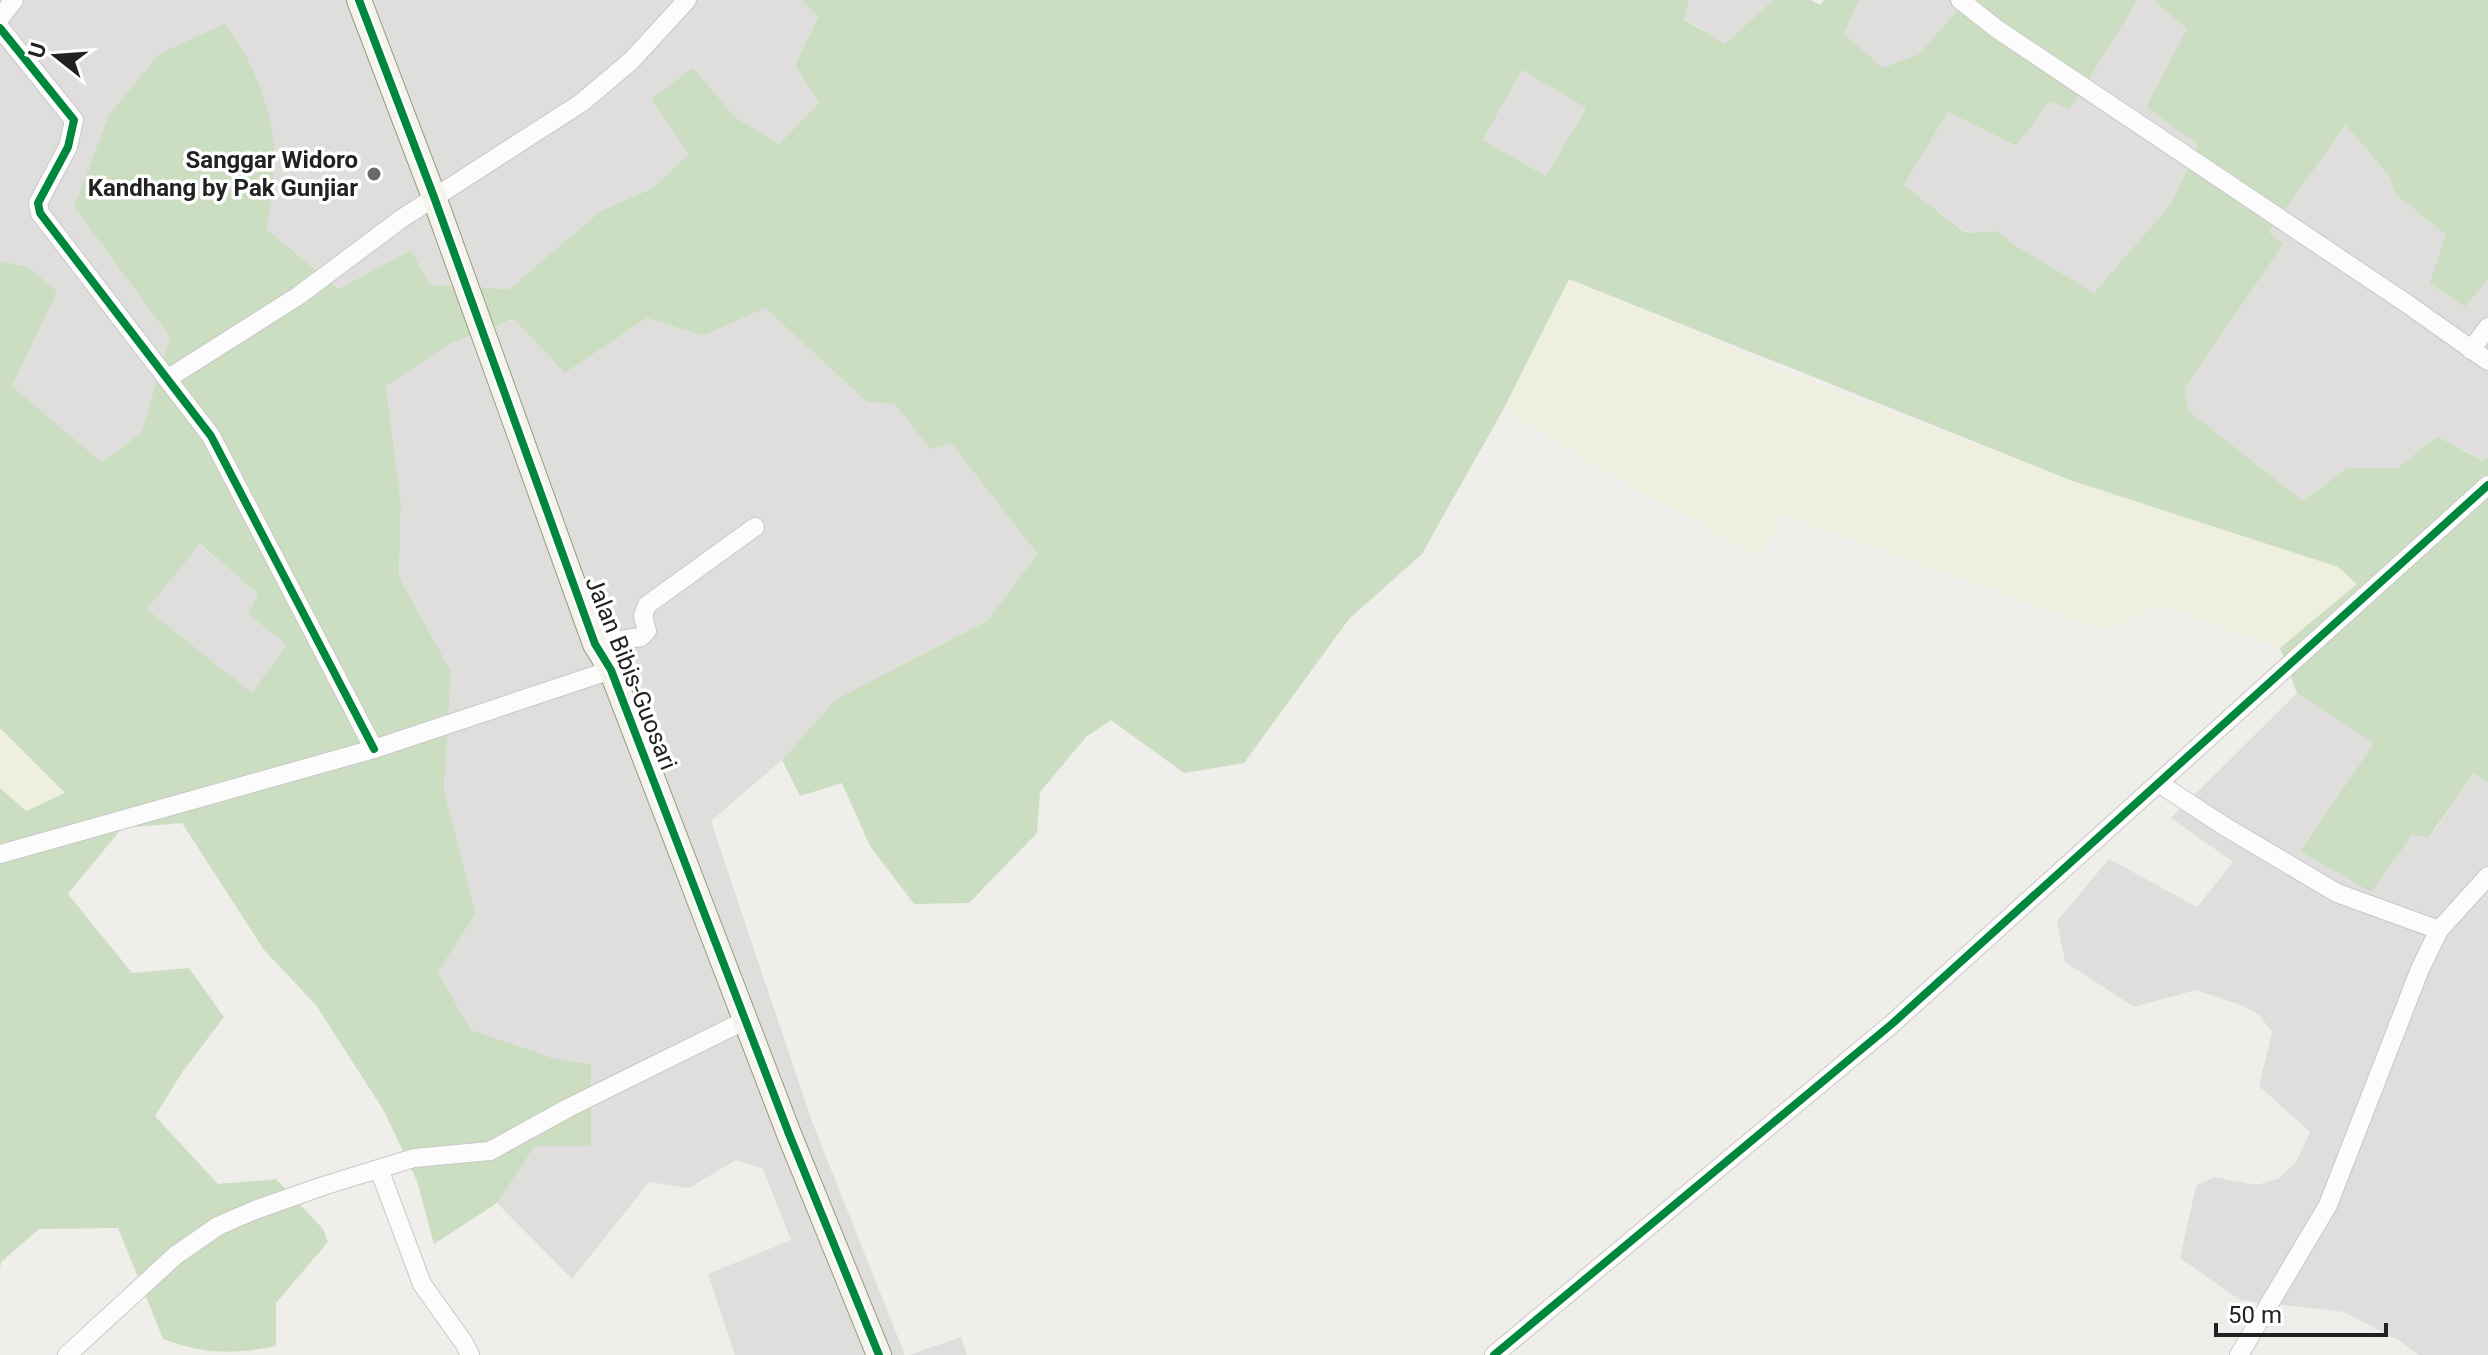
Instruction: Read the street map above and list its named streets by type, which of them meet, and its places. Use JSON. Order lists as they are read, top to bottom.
{
  "streets": {
    "street": ["Jalan Bibis-Guosari"]
  },
  "places": ["Sanggar Widoro Kandhang by Pak Gunjiar"],
  "scale_bar": "50 m",
  "north": "left"
}
